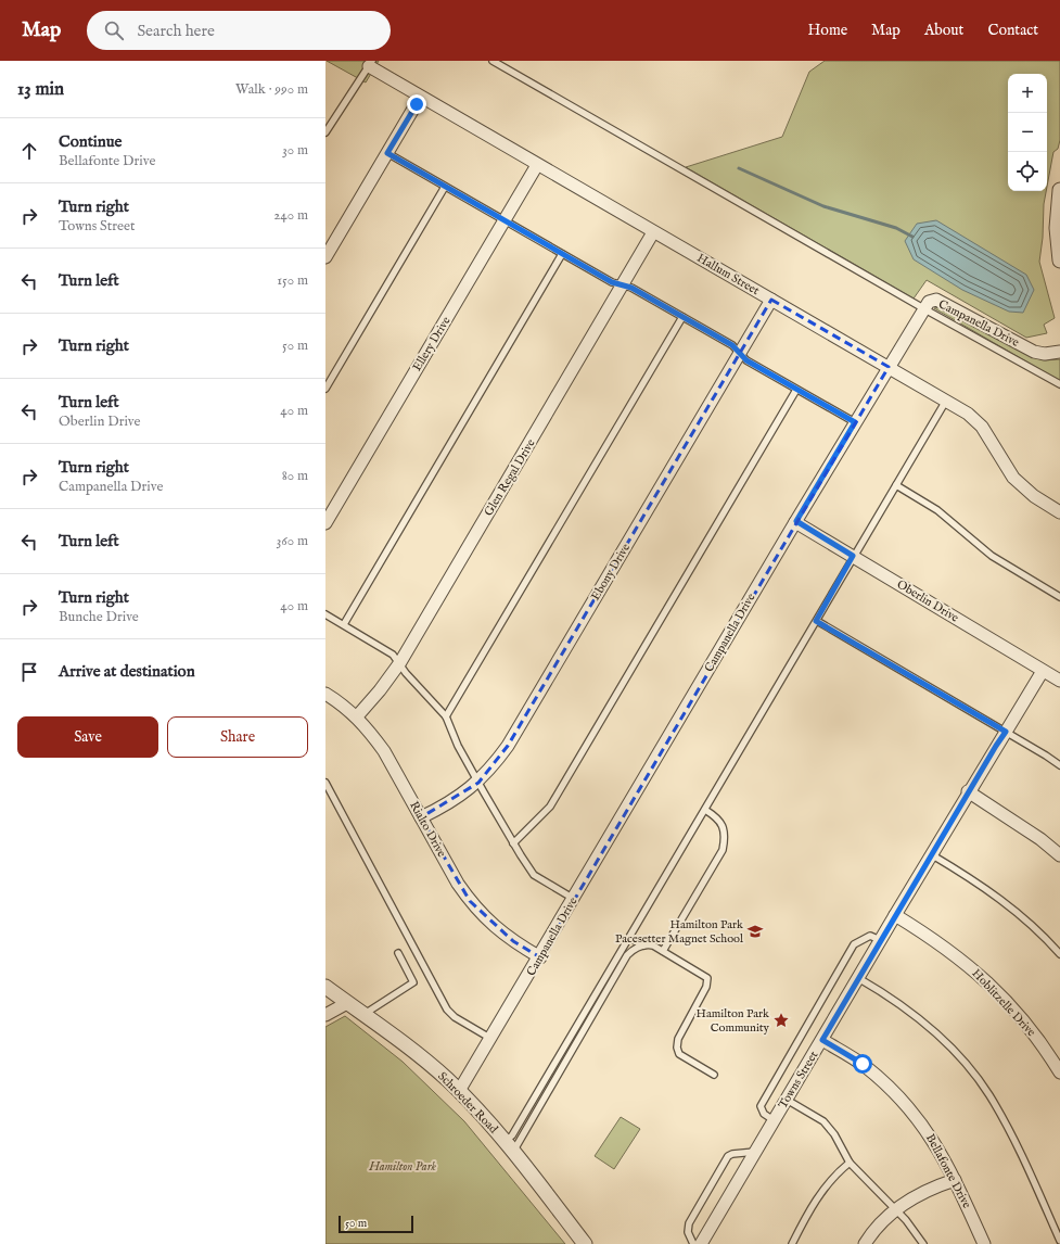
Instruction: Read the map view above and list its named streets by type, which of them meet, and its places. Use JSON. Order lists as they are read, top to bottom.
{
  "streets": {
    "street": [
      "Hallum Street",
      "Campanella Drive",
      "Ellery Drive",
      "Glen Regal Drive",
      "Ebony Drive",
      "Oberlin Drive",
      "Rialto Drive",
      "Hoblitzelle Drive",
      "Towns Street",
      "Schroeder Road",
      "Bellafonte Drive"
    ]
  },
  "crossings": [
    ["Hallum Street", "Campanella Drive"],
    ["Hallum Street", "Ellery Drive"],
    ["Hallum Street", "Glen Regal Drive"],
    ["Hallum Street", "Ebony Drive"],
    ["Campanella Drive", "Oberlin Drive"],
    ["Campanella Drive", "Rialto Drive"],
    ["Campanella Drive", "Schroeder Road"],
    ["Glen Regal Drive", "Rialto Drive"],
    ["Ebony Drive", "Rialto Drive"],
    ["Oberlin Drive", "Towns Street"],
    ["Hoblitzelle Drive", "Towns Street"],
    ["Towns Street", "Bellafonte Drive"]
  ],
  "parks": ["Hamilton Park"],
  "places": {
    "school or university": ["Hamilton Park Pacesetter Magnet School"],
    "place": ["Hamilton Park Community"]
  },
  "scale_bar": "50 m",
  "page": {
    "header": "Map",
    "search": "Search here",
    "nav": [
      "Home",
      "Map",
      "About",
      "Contact"
    ],
    "heading": ["13 min", "Walk · 990 m"],
    "map_buttons": ["+", "−"],
    "list": [
      ["Continue", "Bellafonte Drive", "30 m"],
      ["Turn right", "Towns Street", "240 m"],
      ["Turn left", "150 m"],
      ["Turn right", "50 m"],
      ["Turn left", "Oberlin Drive", "40 m"],
      ["Turn right", "Campanella Drive", "80 m"],
      ["Turn left", "360 m"],
      ["Turn right", "Bunche Drive", "40 m"],
      "Arrive at destination"
    ],
    "buttons": ["Save", "Share"],
    "scale": "50 m"
  }
}
